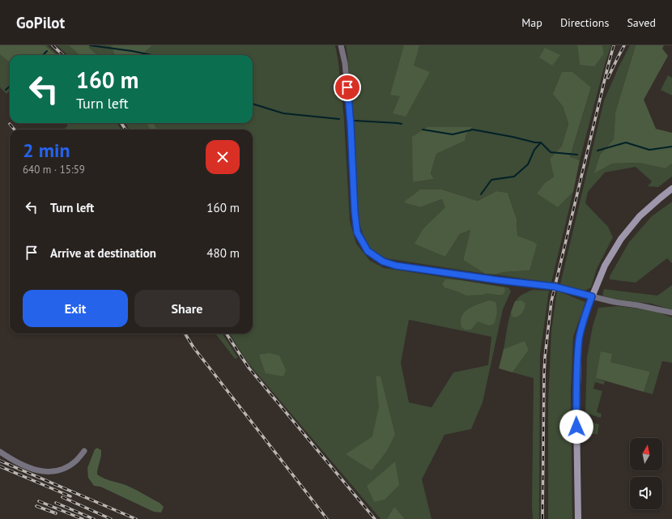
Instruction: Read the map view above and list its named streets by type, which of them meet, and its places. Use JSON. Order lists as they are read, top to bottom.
{
  "north": "top",
  "page": {
    "header": "GoPilot",
    "nav": ["Map", "Directions", "Saved"],
    "turn": ["160 m", "Turn left"],
    "heading": ["2 min", "640 m · 15:59"],
    "list": [
      {
        "name": "Turn left",
        "value": "160 m"
      },
      {
        "name": "Arrive at destination",
        "value": "480 m"
      }
    ],
    "buttons": ["Exit", "Share"]
  }
}
